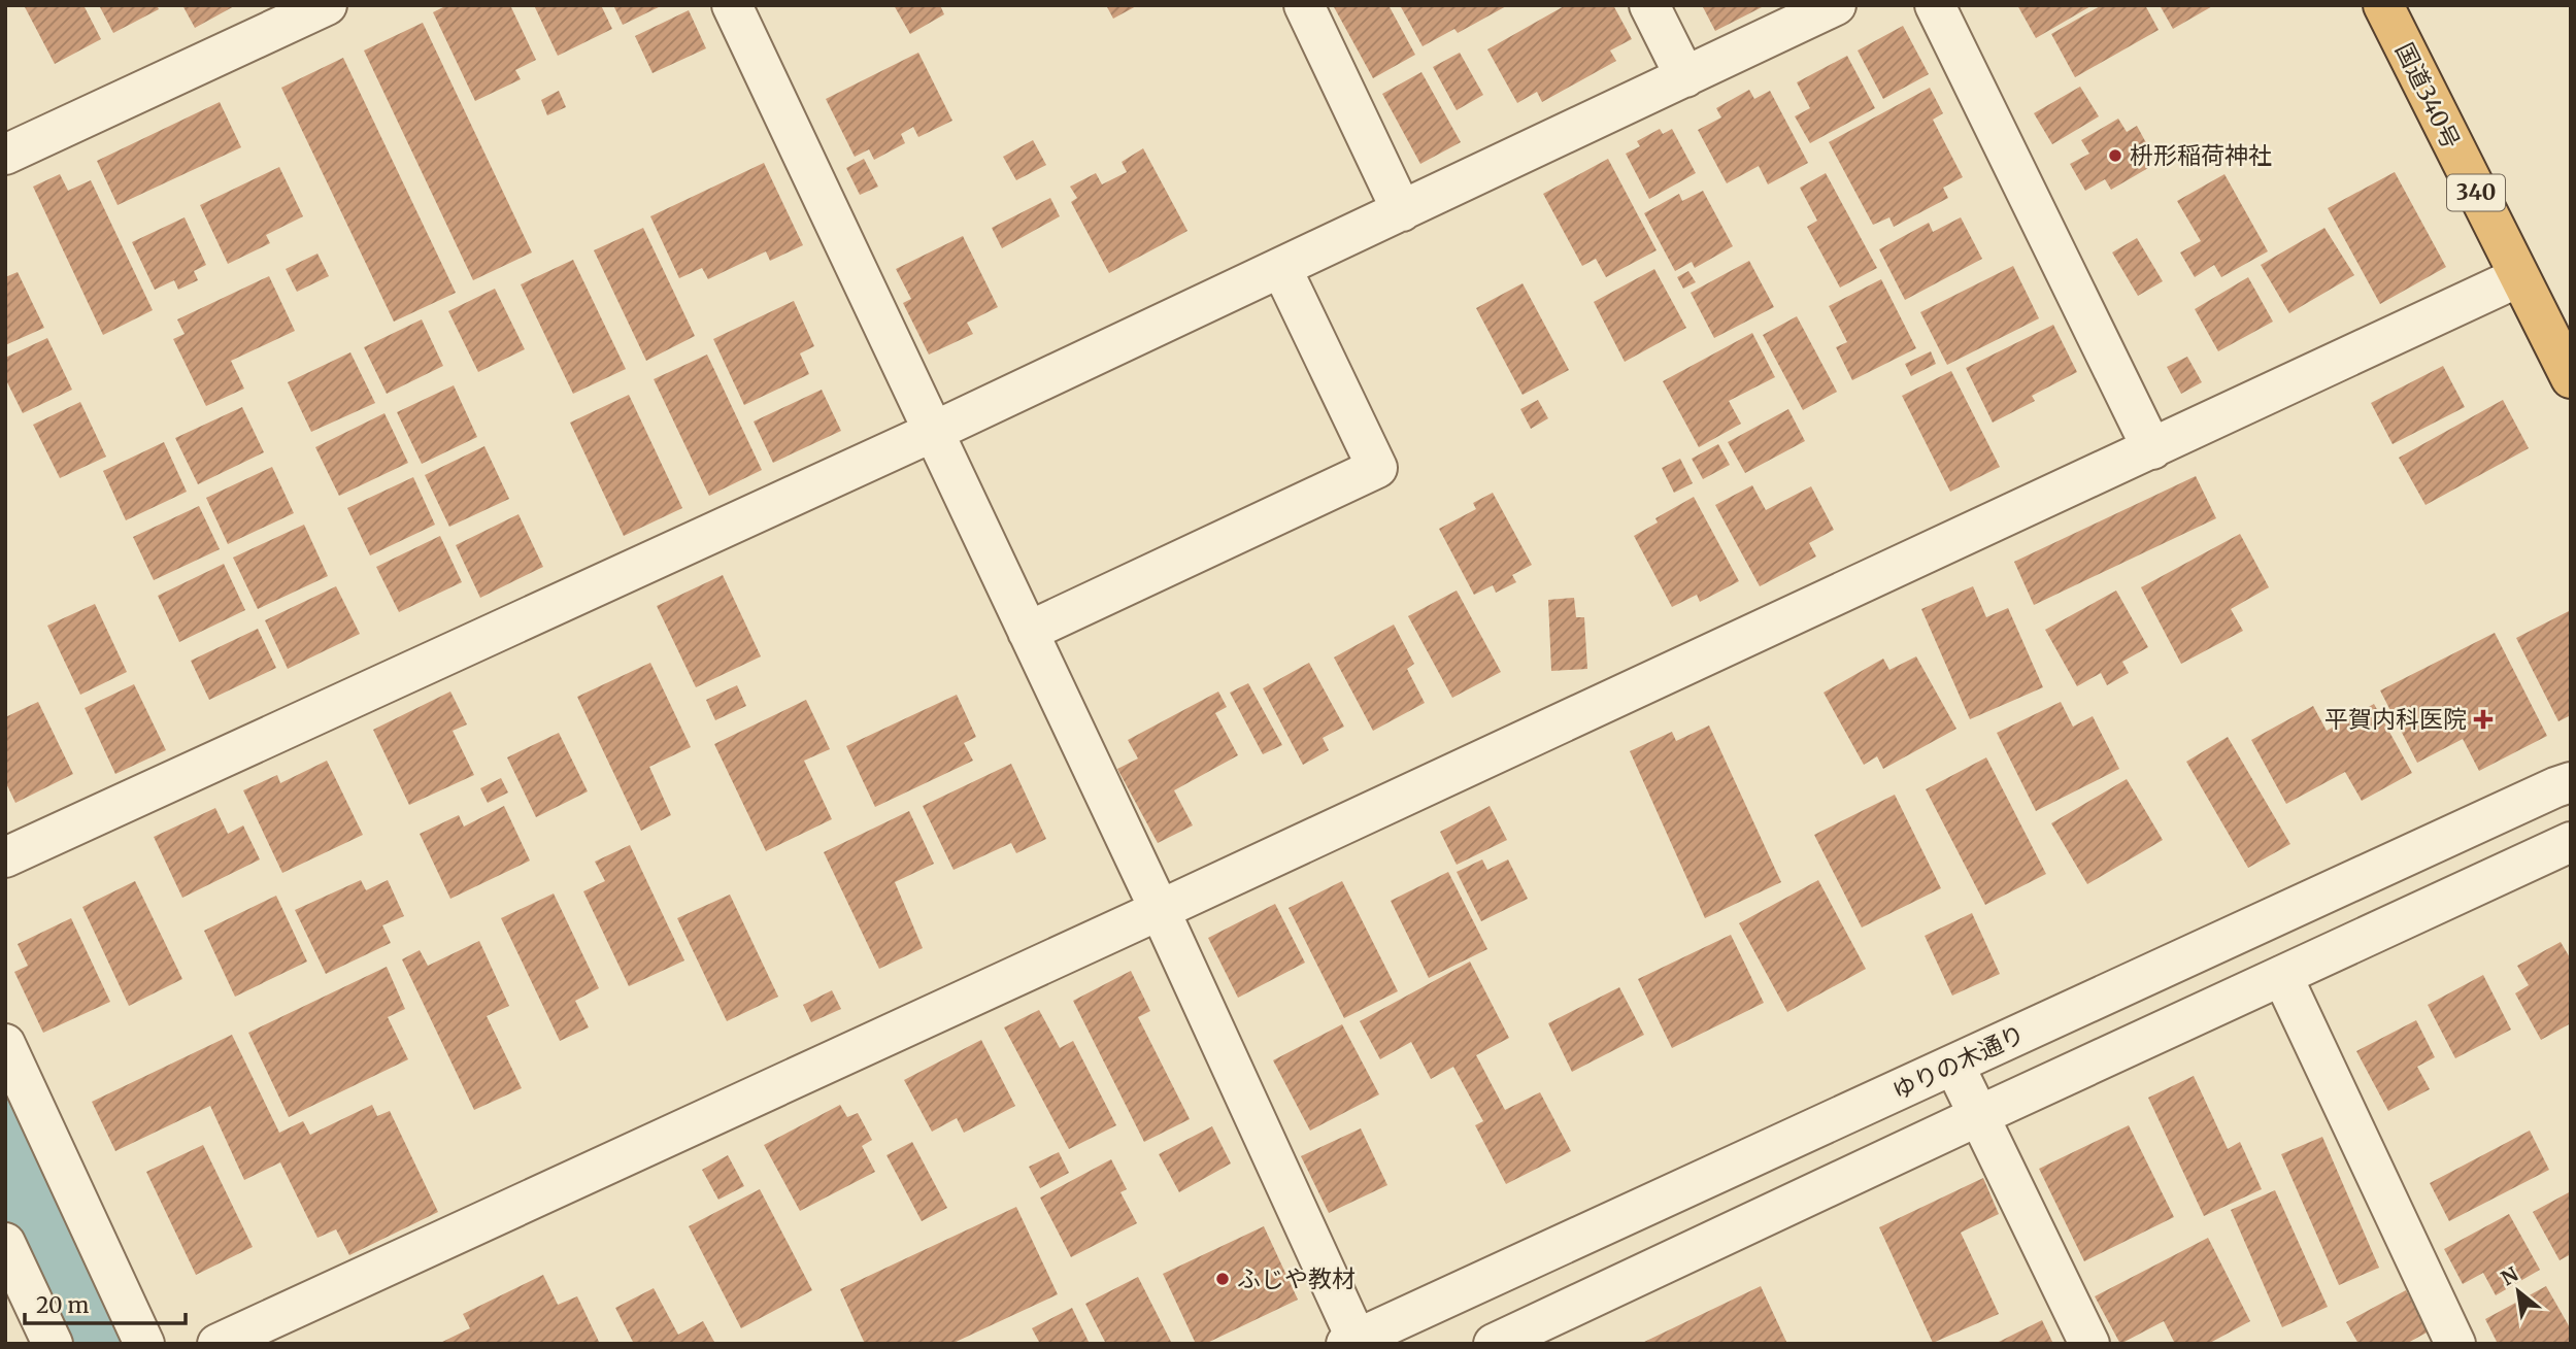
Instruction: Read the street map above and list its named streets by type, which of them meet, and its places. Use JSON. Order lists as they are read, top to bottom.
{
  "streets": {
    "highway": ["国道340号", "340"],
    "street": ["ゆりの木通り"]
  },
  "places": {
    "other": ["枡形稲荷神社", "ふじや教材"],
    "health": ["平賀内科医院"]
  },
  "scale_bar": "20 m",
  "north": "top left"
}
